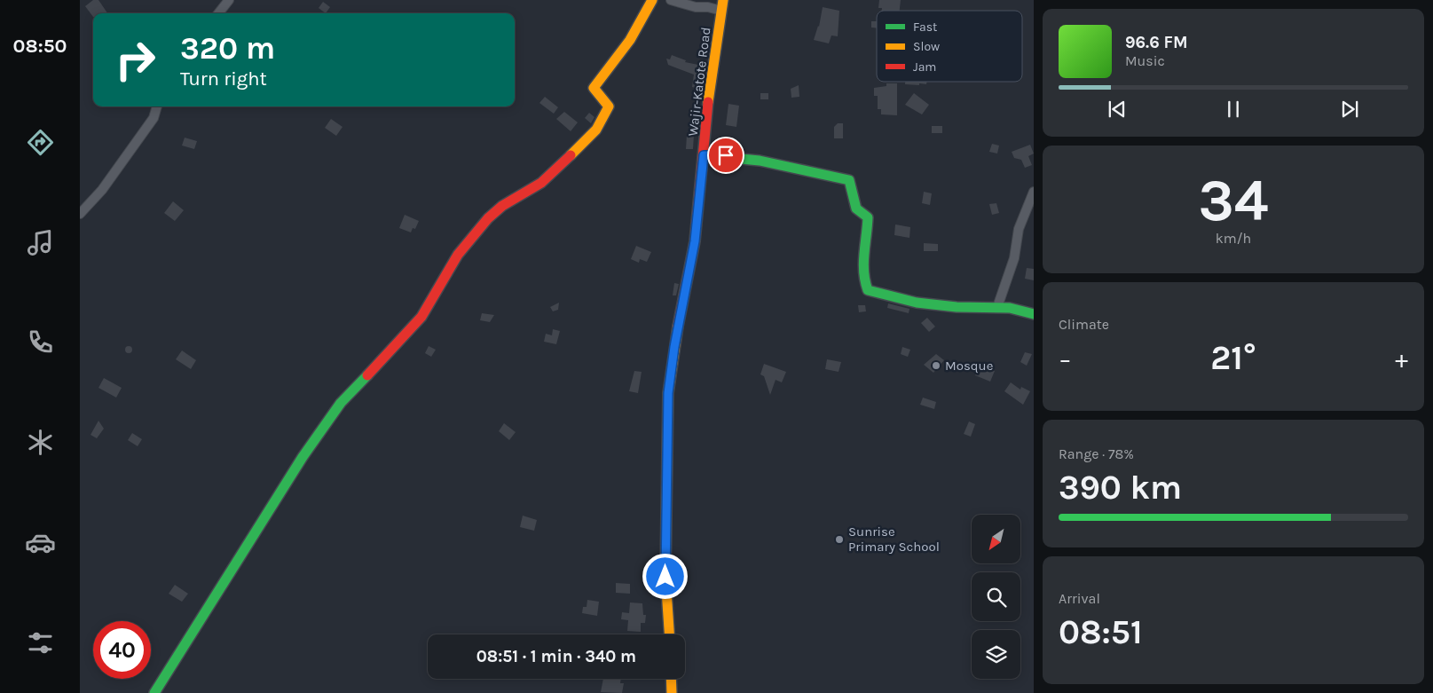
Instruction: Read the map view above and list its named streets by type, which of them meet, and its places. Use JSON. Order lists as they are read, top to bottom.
{
  "streets": {
    "street": ["Wajir-Katote Road"]
  },
  "places": ["Mosque", "Sunrise Primary School"],
  "legend": ["Fast", "Slow", "Jam"],
  "north": "bottom left",
  "page": {
    "tabs": "08:50",
    "turn": ["320 m", "Turn right"],
    "song": ["96.6 FM", "Music"],
    "tile": [
      ["34", "km/h"],
      "Climate",
      ["Range · 78%", "390 km"],
      ["Arrival", "08:51"]
    ],
    "heat": ["−", "21°", "+"],
    "limit": "40",
    "trip": "08:51 · 1 min · 340 m"
  }
}
